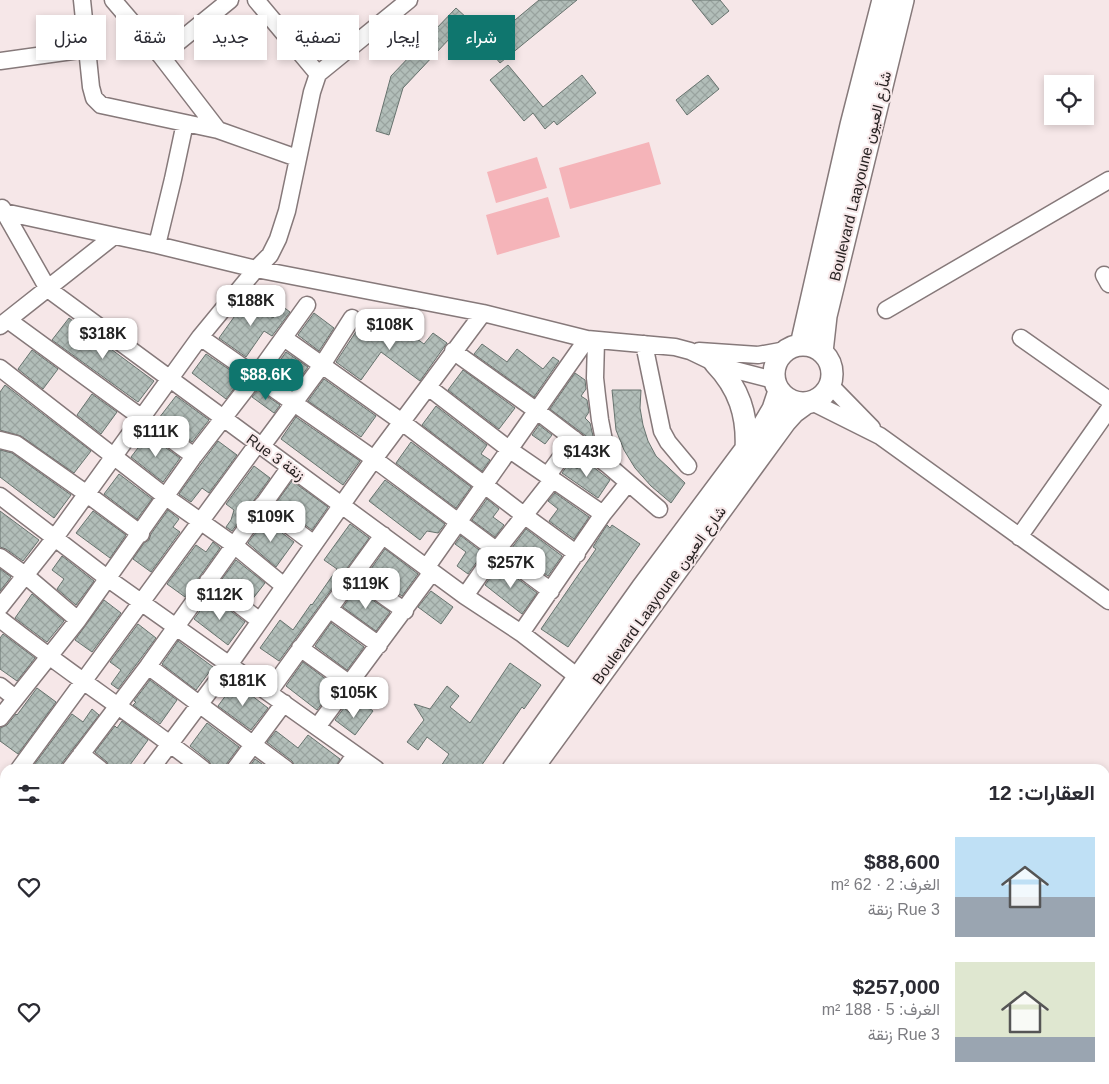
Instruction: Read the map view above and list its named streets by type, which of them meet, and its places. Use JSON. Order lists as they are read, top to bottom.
{
  "streets": {
    "street": ["Boulevard Laayoune شأرع العيون", "Rue 3 زنقة", "Boulevard Laayoune شارع العيون"]
  },
  "crossings": [
    ["Boulevard Laayoune شأرع العيون", "Boulevard Laayoune شارع العيون"],
    ["Rue 3 زنقة", "Boulevard Laayoune شارع العيون"]
  ],
  "page": {
    "chip": [
      "شراء",
      "إيجار",
      "تصفية",
      "جديد",
      "شقة",
      "منزل"
    ],
    "price": [
      "$188K",
      "$108K",
      "$318K",
      "$88.6K",
      "$111K",
      "$143K",
      "$109K",
      "$257K",
      "$119K",
      "$112K",
      "$181K",
      "$105K"
    ],
    "heading": "العقارات: 12",
    "list": [
      {
        "name": "$88,600",
        "note": "الغرف: 2 · 62 m² · Rue 3 زنقة"
      },
      {
        "name": "$257,000",
        "note": "الغرف: 5 · 188 m² · Rue 3 زنقة"
      }
    ]
  }
}
